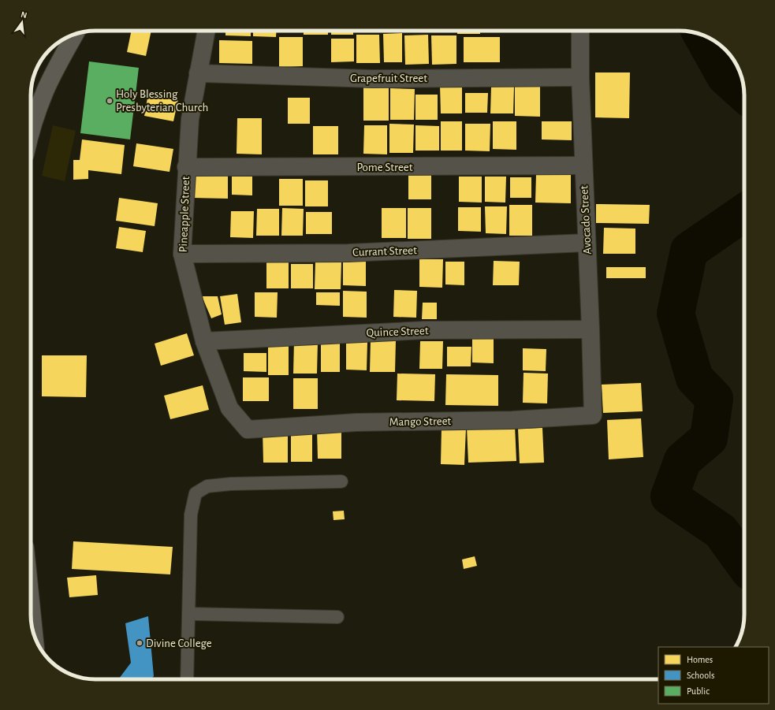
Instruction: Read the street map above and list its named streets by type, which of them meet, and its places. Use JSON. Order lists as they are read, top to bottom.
{
  "streets": {
    "street": [
      "Grapefruit Street",
      "Pome Street",
      "Pineapple Street",
      "Avocado Street",
      "Currant Street",
      "Quince Street",
      "Mango Street"
    ]
  },
  "crossings": [
    ["Grapefruit Street", "Pineapple Street"],
    ["Grapefruit Street", "Avocado Street"],
    ["Pome Street", "Pineapple Street"],
    ["Pome Street", "Avocado Street"],
    ["Pineapple Street", "Currant Street"],
    ["Pineapple Street", "Quince Street"],
    ["Pineapple Street", "Mango Street"],
    ["Avocado Street", "Currant Street"],
    ["Avocado Street", "Quince Street"],
    ["Avocado Street", "Mango Street"]
  ],
  "places": ["Holy Blessing Presbyterian Church", "Divine College"],
  "legend": ["Homes", "Schools", "Public"],
  "north": "top"
}
